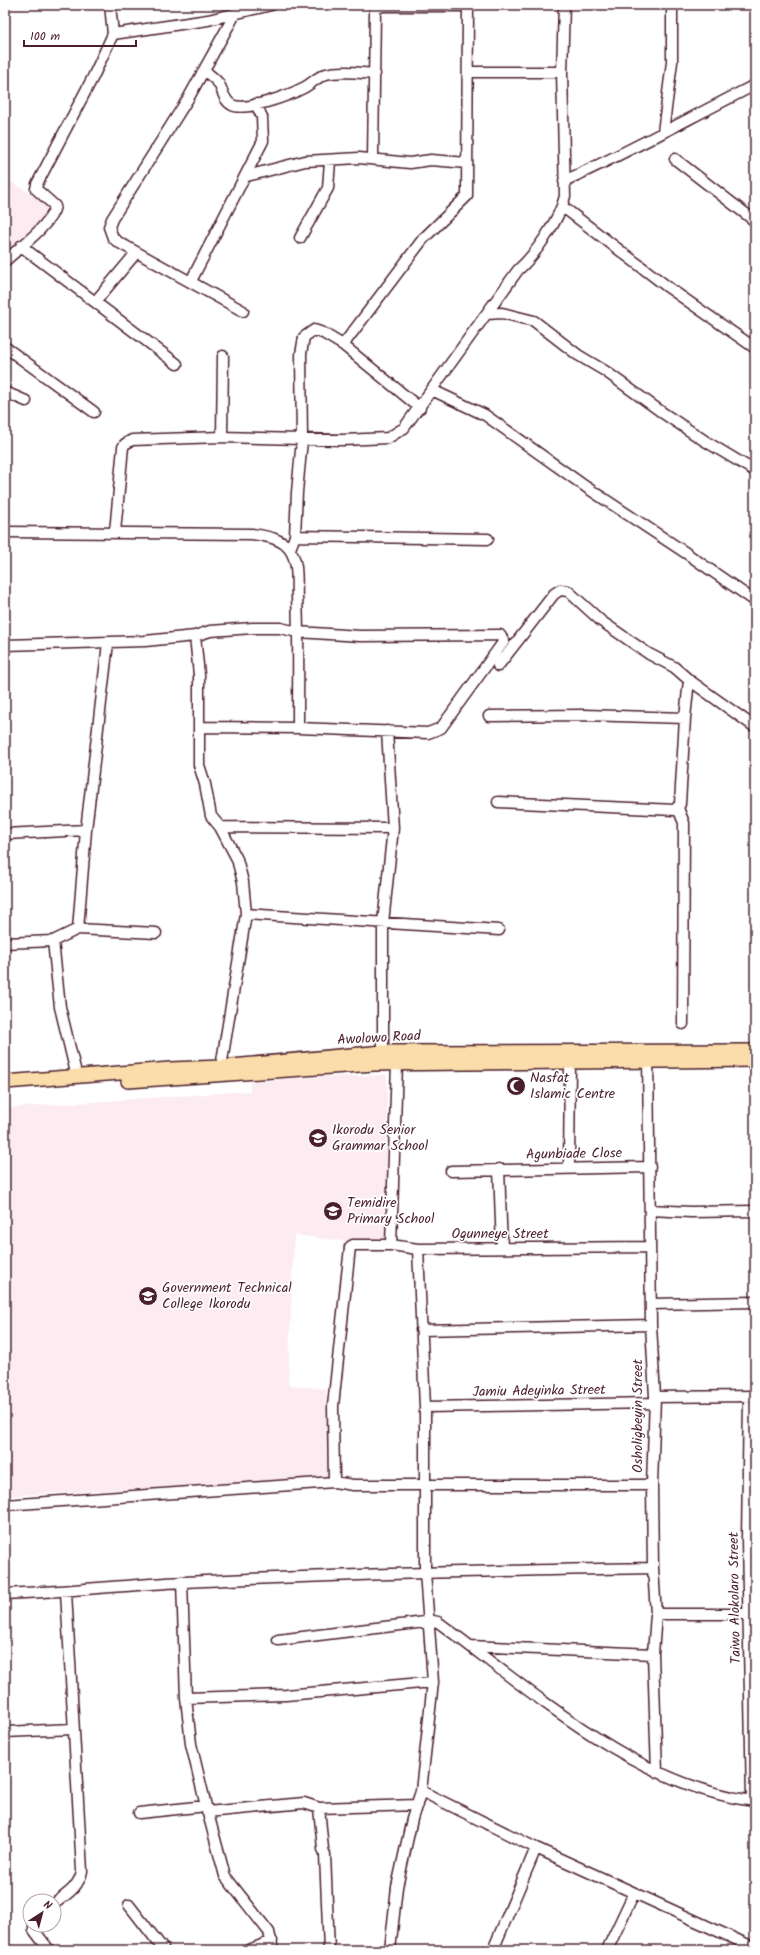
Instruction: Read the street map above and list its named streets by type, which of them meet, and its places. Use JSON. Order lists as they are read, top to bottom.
{
  "streets": {
    "main road": ["Awolowo Road"],
    "street": [
      "Agunbiade Close",
      "Ogunneye Street",
      "Jamiu Adeyinka Street",
      "Osholigbeyin Street",
      "Taiwo Alokolaro Street"
    ]
  },
  "crossings": [
    ["Awolowo Road", "Osholigbeyin Street"],
    ["Agunbiade Close", "Osholigbeyin Street"],
    ["Ogunneye Street", "Osholigbeyin Street"],
    ["Jamiu Adeyinka Street", "Osholigbeyin Street"],
    ["Jamiu Adeyinka Street", "Taiwo Alokolaro Street"]
  ],
  "places": {
    "mosque": ["Nasfat Islamic Centre"],
    "school or university": ["Ikorodu Senior Grammar School", "Temidire Primary School", "Government Technical College Ikorodu"]
  },
  "scale_bar": "100 m",
  "north": "top right"
}
